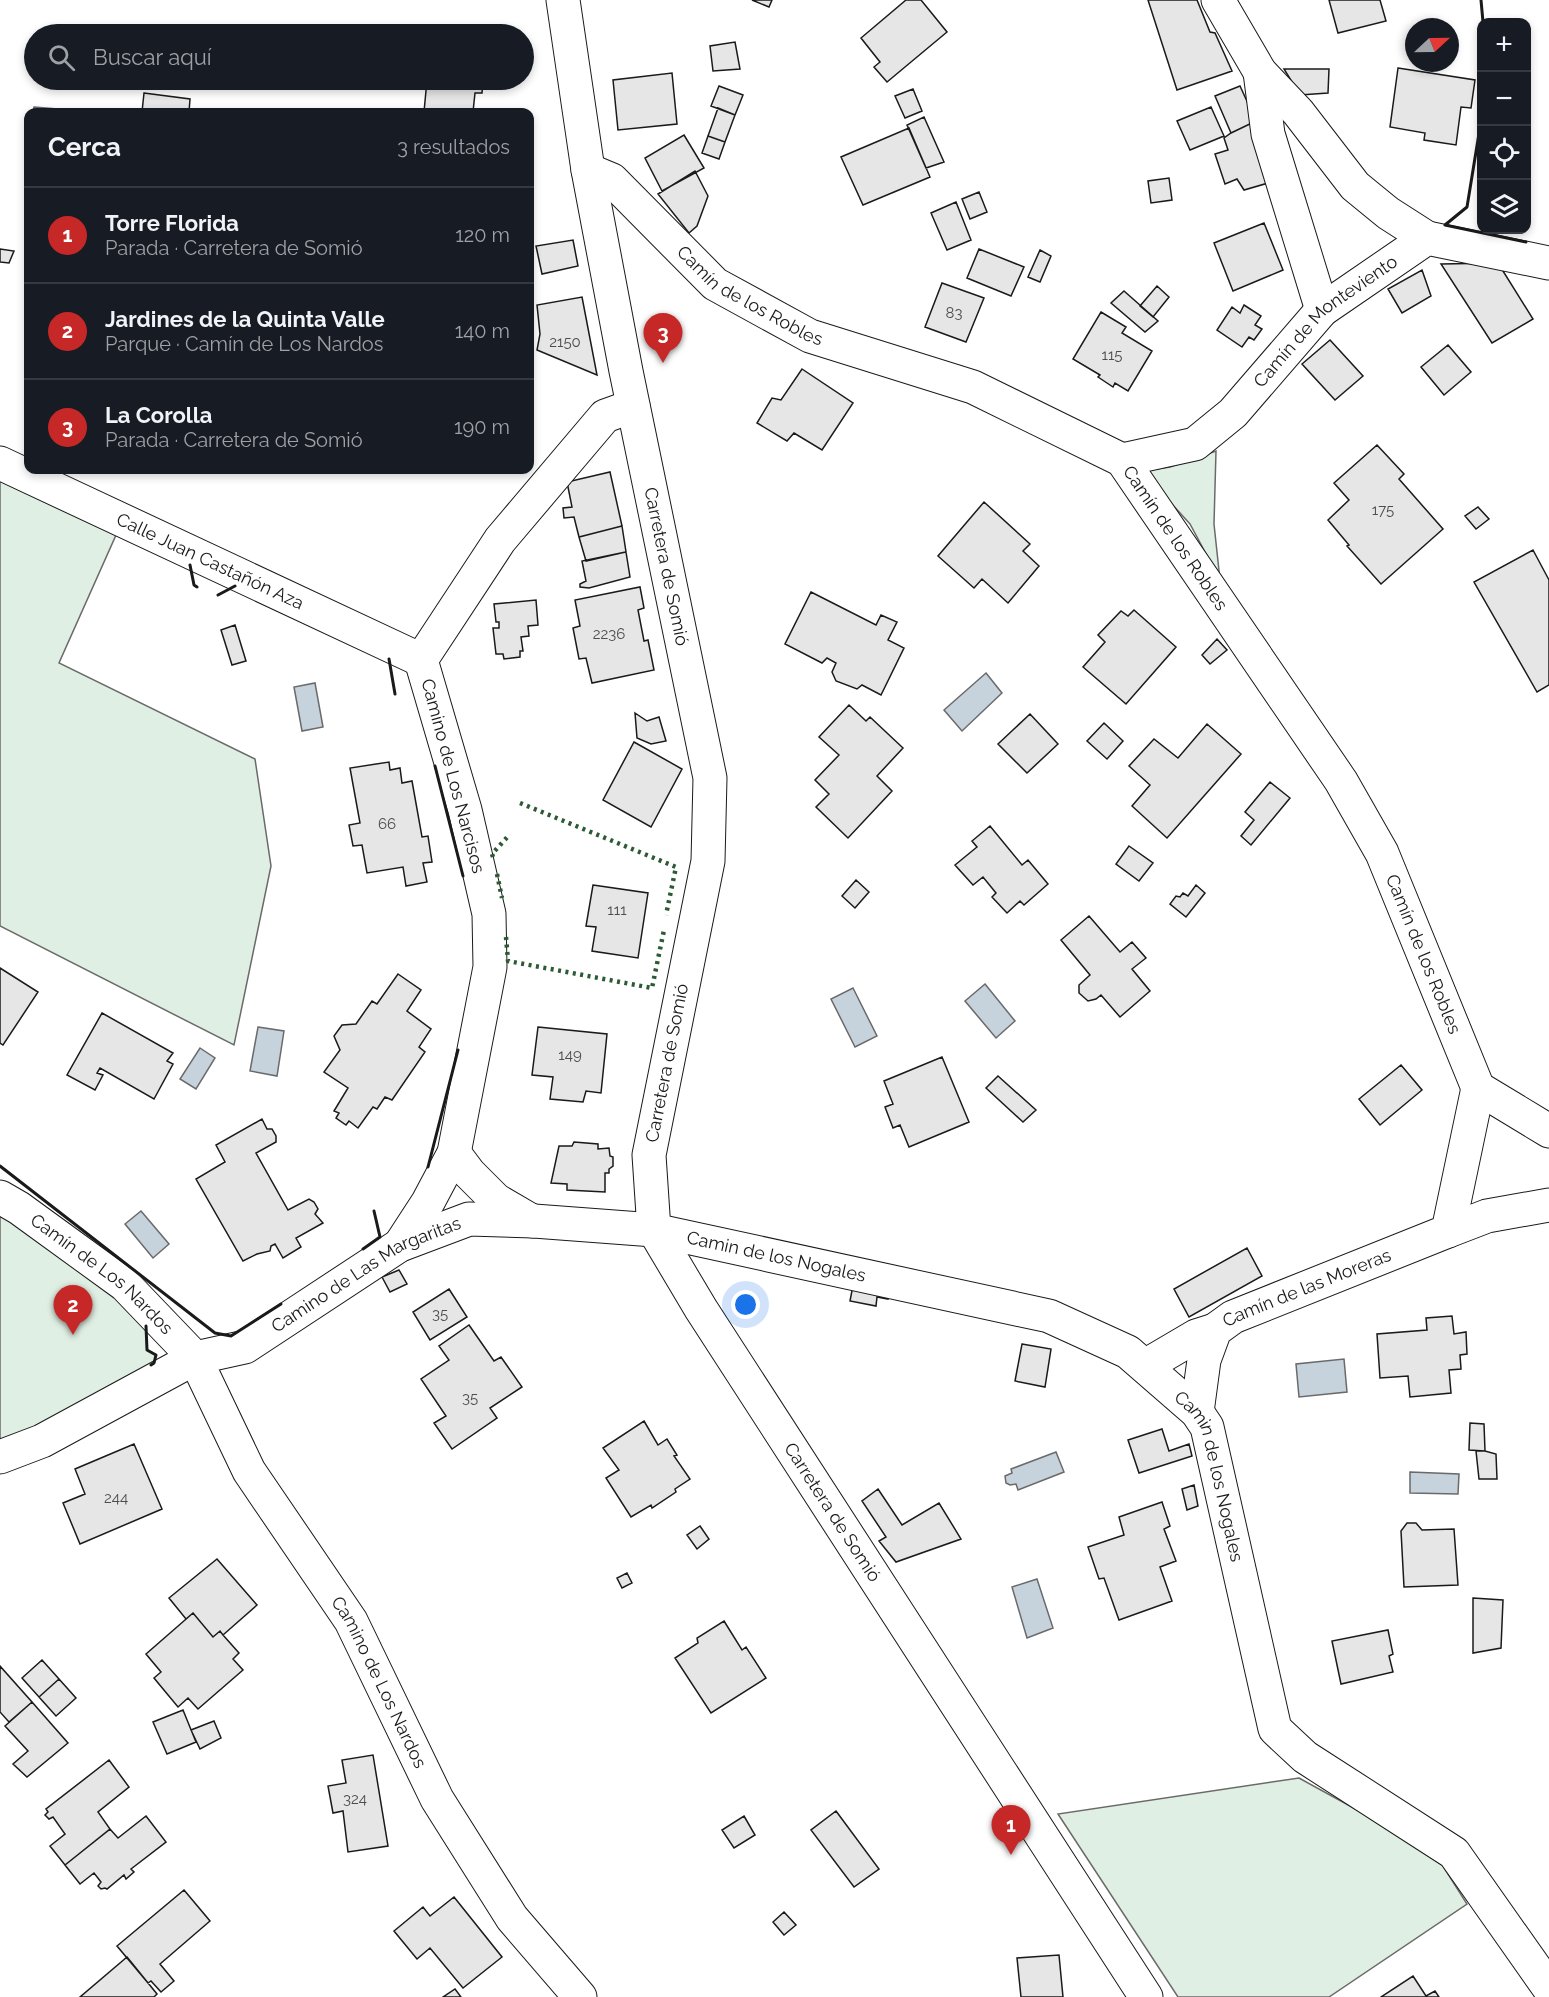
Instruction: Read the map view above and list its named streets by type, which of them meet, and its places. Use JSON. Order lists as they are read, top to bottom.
{
  "streets": {
    "street": [
      "Camín de los Robles",
      "Camín de Monteviento",
      "Calle Juan Castañón Aza",
      "Carretera de Somió",
      "Camino de Los Narcisos",
      "Camin de los Nogales",
      "Camín de Los Nardos",
      "Camino de Las Margaritas",
      "Camín de las Moreras",
      "Camino de Los Nardos"
    ]
  },
  "crossings": [
    ["Camín de los Robles", "Camín de Monteviento"],
    ["Camín de los Robles", "Carretera de Somió"],
    ["Calle Juan Castañón Aza", "Camino de Los Narcisos"],
    ["Carretera de Somió", "Camino de Los Narcisos"],
    ["Carretera de Somió", "Camin de los Nogales"],
    ["Carretera de Somió", "Camino de Las Margaritas"],
    ["Camino de Los Narcisos", "Camino de Las Margaritas"],
    ["Camin de los Nogales", "Camino de Las Margaritas"],
    ["Camin de los Nogales", "Camín de las Moreras"],
    ["Camín de Los Nardos", "Camino de Las Margaritas"],
    ["Camín de Los Nardos", "Camino de Los Nardos"],
    ["Camino de Las Margaritas", "Camino de Los Nardos"]
  ],
  "house_numbers": [
    "83",
    "2150",
    "115",
    "175",
    "2236",
    "66",
    "111",
    "149",
    "35",
    "35",
    "244",
    "324"
  ],
  "north": "right",
  "page": {
    "map_buttons": ["+", "−"],
    "search": "Buscar aquí",
    "heading": ["Cerca", "3 resultados"],
    "list": [
      {
        "mark": "1",
        "name": "Torre Florida",
        "note": "Parada · Carretera de Somió",
        "value": "120 m"
      },
      {
        "mark": "2",
        "name": "Jardines de la Quinta Valle",
        "note": "Parque · Camín de Los Nardos",
        "value": "140 m"
      },
      {
        "mark": "3",
        "name": "La Corolla",
        "note": "Parada · Carretera de Somió",
        "value": "190 m"
      }
    ],
    "pins": ["3", "2", "1"]
  }
}
